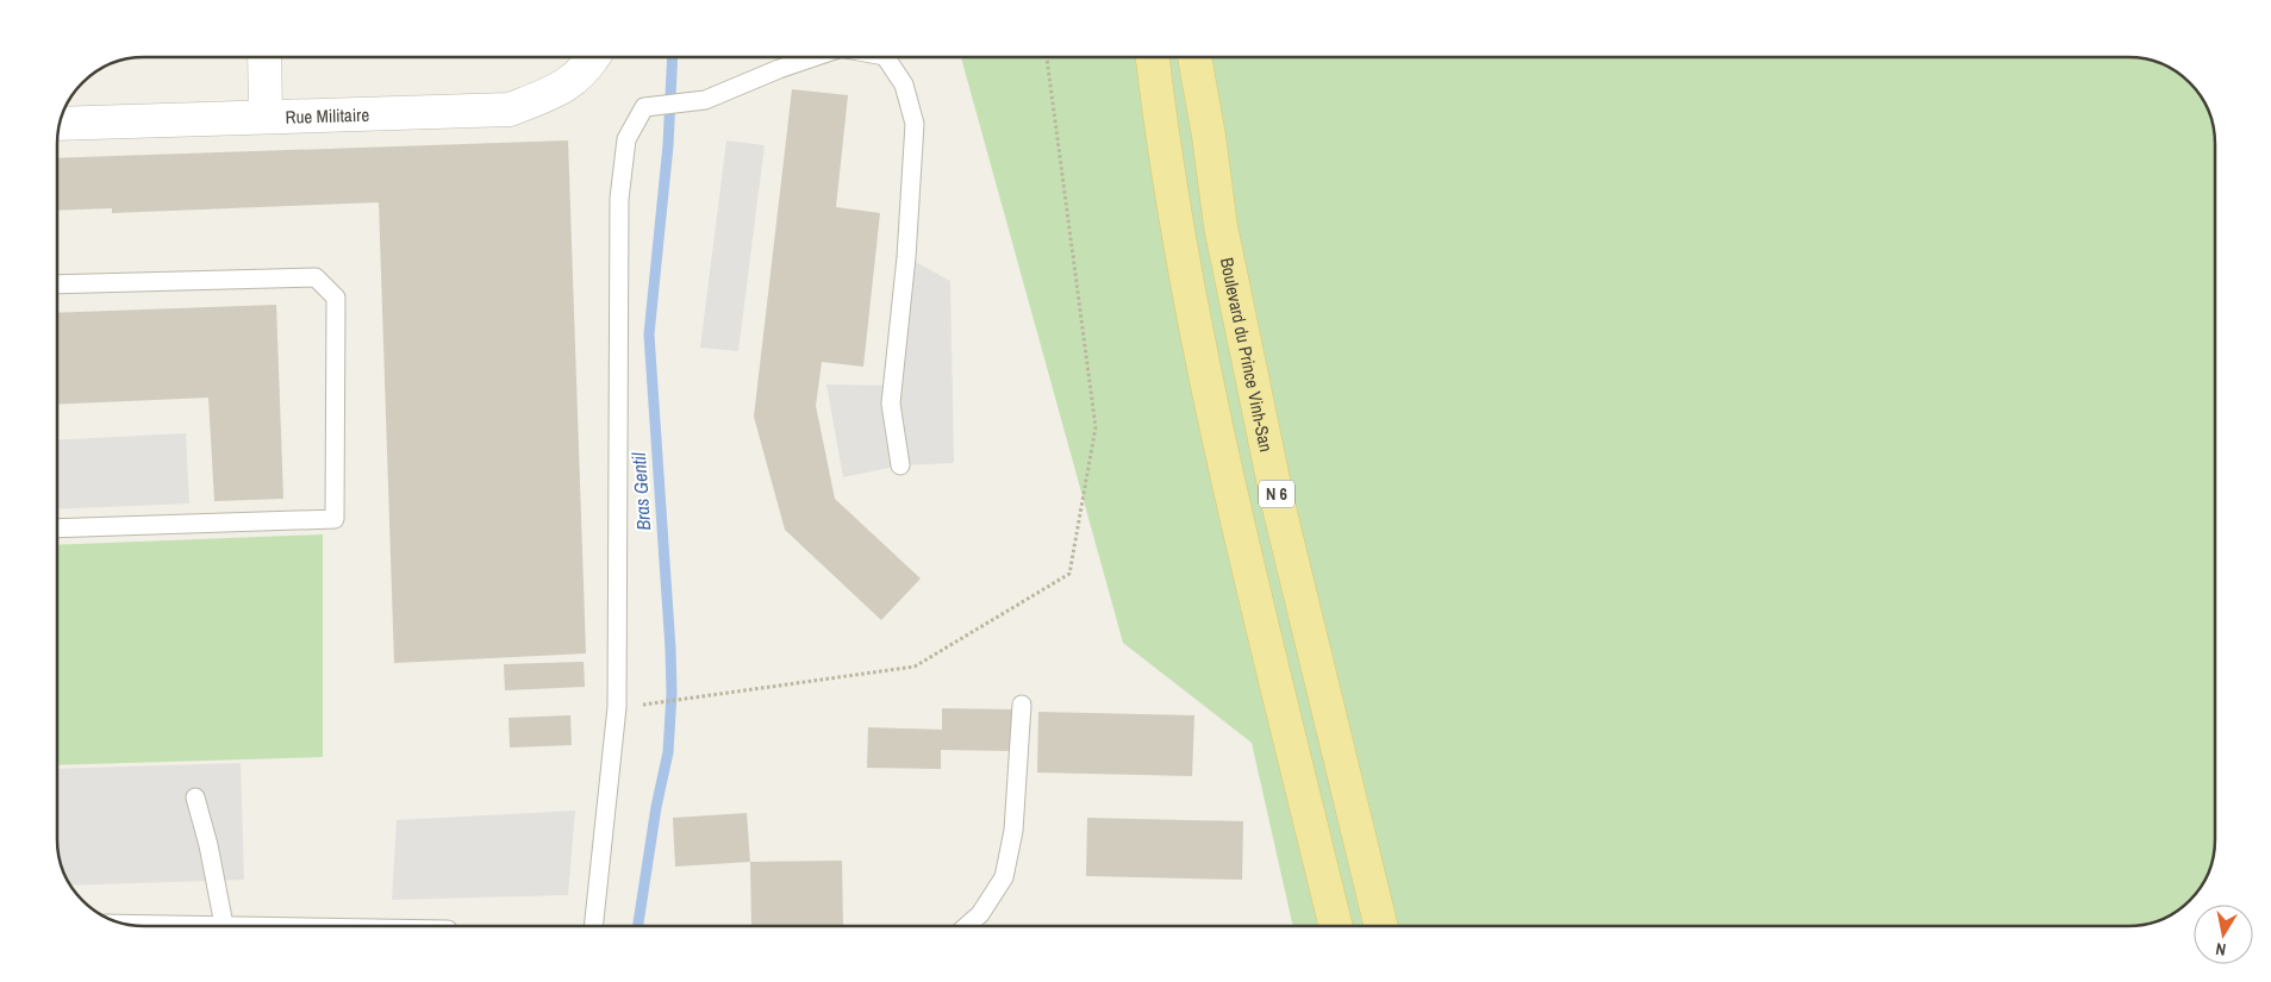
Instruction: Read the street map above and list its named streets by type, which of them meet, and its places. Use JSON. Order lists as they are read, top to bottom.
{
  "streets": {
    "main road": ["Boulevard du Prince Vinh-San", "N 6"],
    "street": ["Rue Militaire"]
  },
  "water": ["Bras Gentil"],
  "north": "bottom"
}
